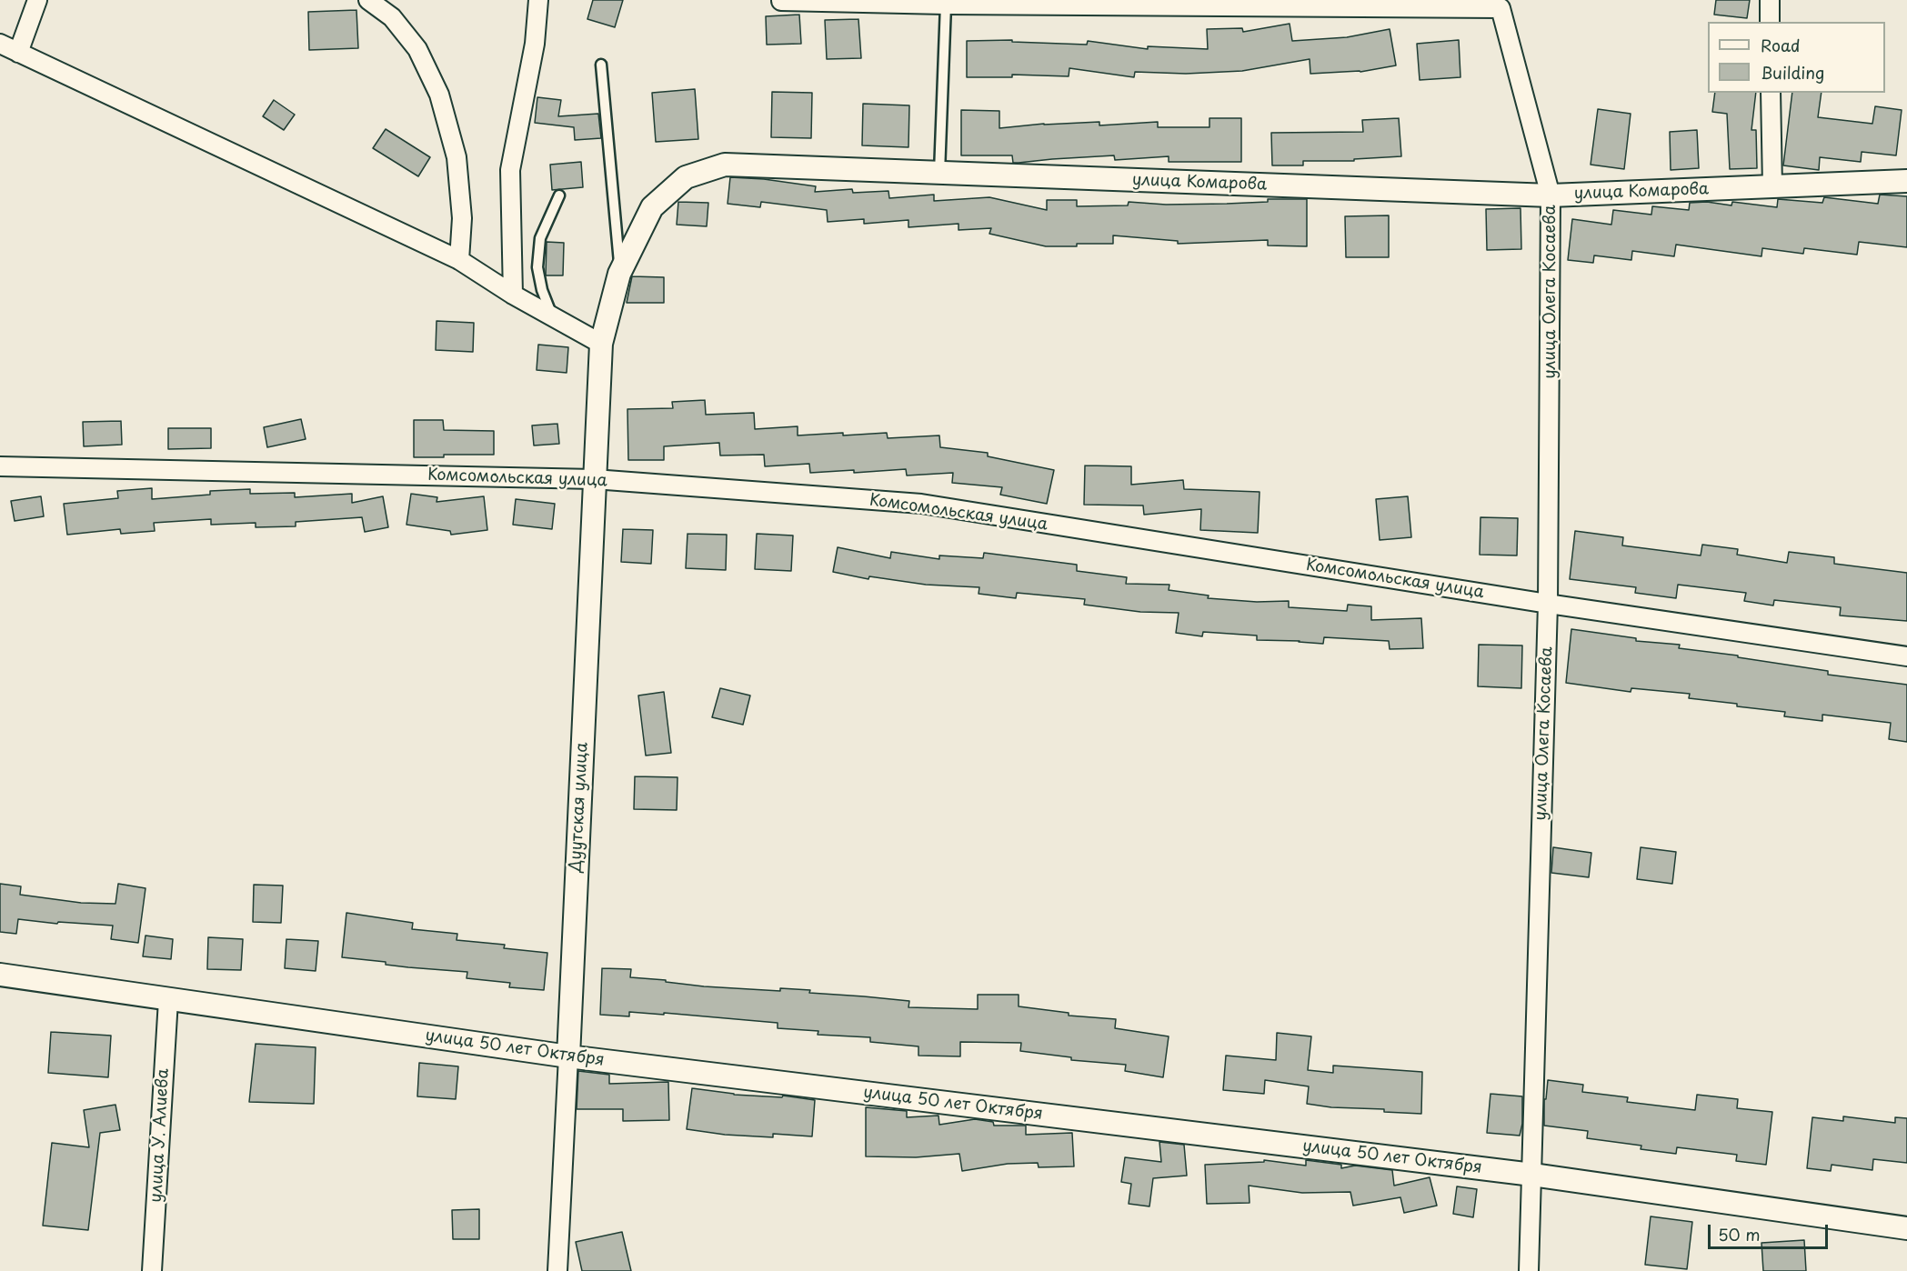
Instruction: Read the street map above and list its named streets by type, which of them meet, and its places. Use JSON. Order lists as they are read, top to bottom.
{
  "streets": {
    "street": [
      "улица Комарова",
      "улица Олега Косаева",
      "Комсомольская улица",
      "Дуутская улица",
      "улица 50 лет Октября",
      "улица У. Алиева"
    ]
  },
  "crossings": [
    ["улица Комарова", "улица Олега Косаева"],
    ["улица Комарова", "Дуутская улица"],
    ["улица Олега Косаева", "Комсомольская улица"],
    ["улица Олега Косаева", "улица 50 лет Октября"],
    ["Комсомольская улица", "Дуутская улица"],
    ["Дуутская улица", "улица 50 лет Октября"],
    ["улица 50 лет Октября", "улица У. Алиева"]
  ],
  "legend": ["Road", "Building"],
  "scale_bar": "50 m"
}
